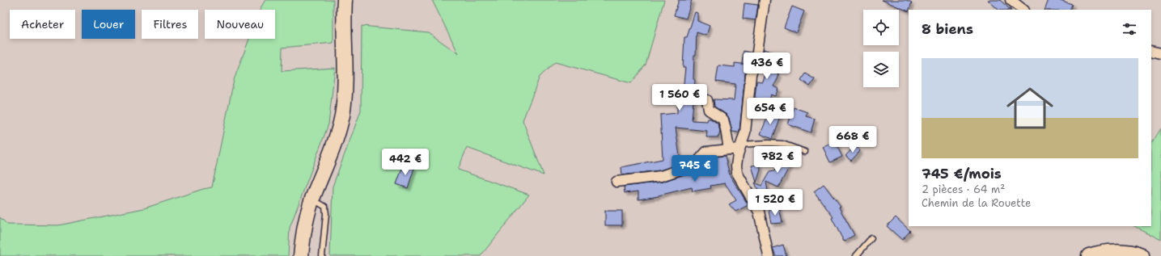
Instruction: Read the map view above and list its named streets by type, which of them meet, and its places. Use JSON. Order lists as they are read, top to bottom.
{
  "page": {
    "chip": [
      "Acheter",
      "Louer",
      "Filtres",
      "Nouveau"
    ],
    "heading": "8 biens",
    "list": [
      {
        "name": "745 €/mois",
        "note": "2 pièces · 64 m² · Chemin de la Rouette"
      }
    ],
    "price": [
      "436 €",
      "1 560 €",
      "654 €",
      "668 €",
      "782 €",
      "442 €",
      "745 €",
      "1 520 €"
    ]
  }
}
